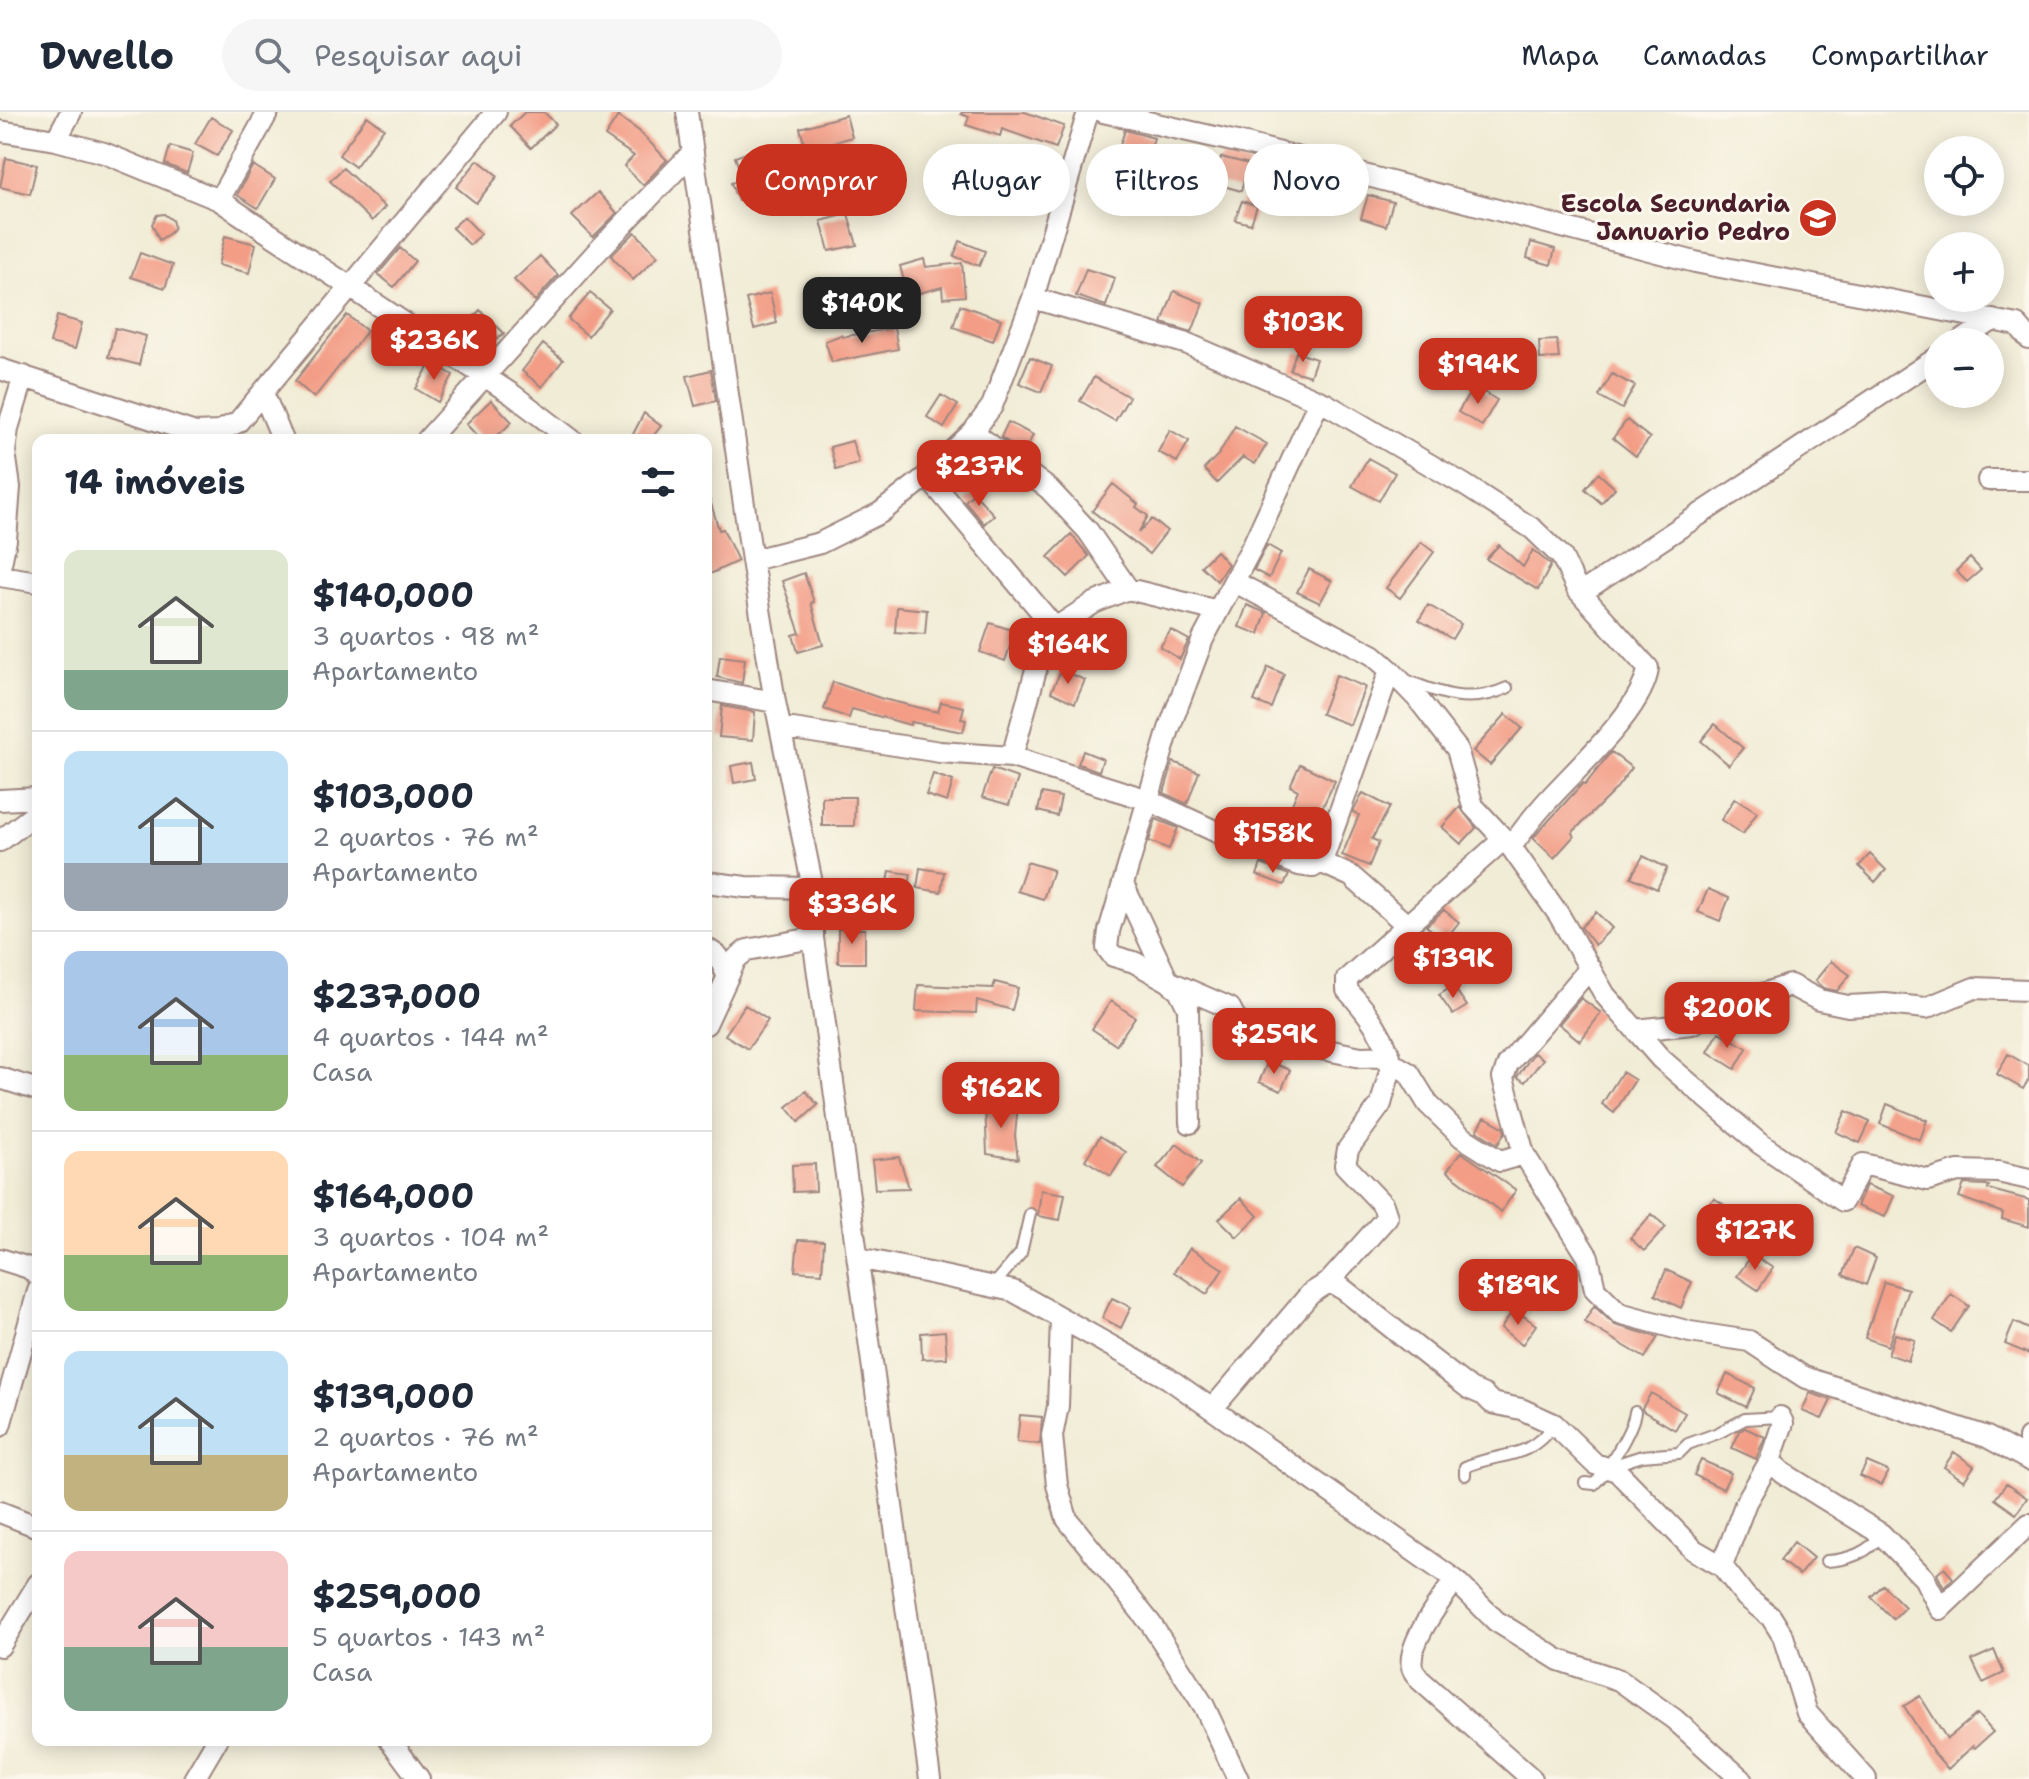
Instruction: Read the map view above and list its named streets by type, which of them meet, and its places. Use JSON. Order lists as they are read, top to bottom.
{
  "places": {
    "school or university": ["Escola Secundaria Januario Pedro"]
  },
  "page": {
    "header": "Dwello",
    "search": "Pesquisar aqui",
    "nav": ["Mapa", "Camadas", "Compartilhar"],
    "map_buttons": ["+", "−"],
    "chip": [
      "Comprar",
      "Alugar",
      "Filtros",
      "Novo"
    ],
    "price": [
      "$140K",
      "$103K",
      "$236K",
      "$194K",
      "$237K",
      "$164K",
      "$158K",
      "$336K",
      "$139K",
      "$200K",
      "$259K",
      "$162K",
      "$127K",
      "$189K"
    ],
    "heading": "14 imóveis",
    "list": [
      {
        "name": "$140,000",
        "note": "3 quartos · 98 m² · Apartamento"
      },
      {
        "name": "$103,000",
        "note": "2 quartos · 76 m² · Apartamento"
      },
      {
        "name": "$237,000",
        "note": "4 quartos · 144 m² · Casa"
      },
      {
        "name": "$164,000",
        "note": "3 quartos · 104 m² · Apartamento"
      },
      {
        "name": "$139,000",
        "note": "2 quartos · 76 m² · Apartamento"
      },
      {
        "name": "$259,000",
        "note": "5 quartos · 143 m² · Casa"
      }
    ]
  }
}
